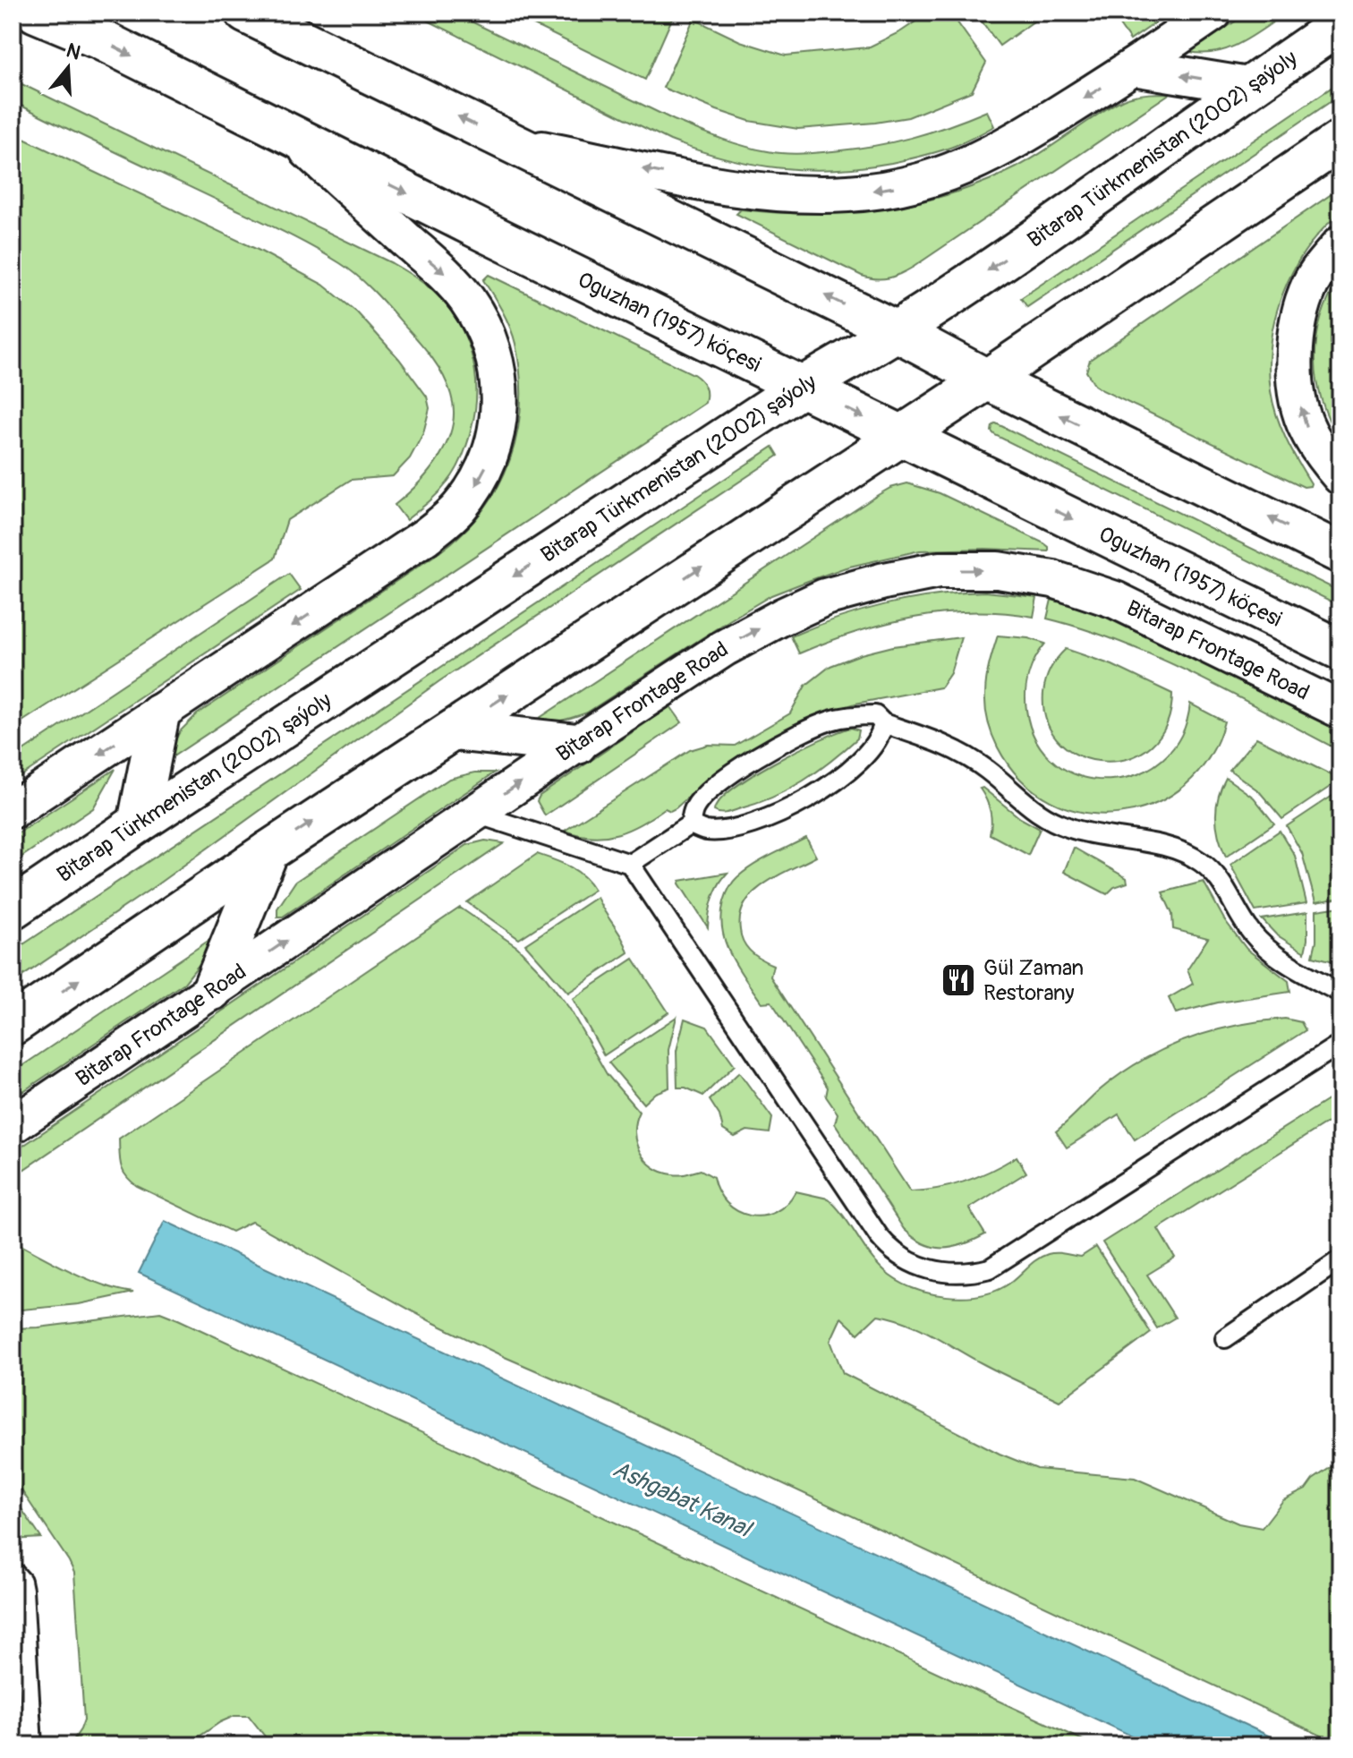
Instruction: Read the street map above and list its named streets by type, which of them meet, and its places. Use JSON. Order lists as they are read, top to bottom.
{
  "streets": {
    "main road": ["Bitarap Türkmenistan (2002) şaýoly", "Oguzhan (1957) köçesi"],
    "street": ["Bitarap Frontage Road"]
  },
  "crossings": [
    ["Bitarap Türkmenistan (2002) şaýoly", "Oguzhan (1957) köçesi"]
  ],
  "one_way": ["Bitarap Frontage Road"],
  "water": ["Ashgabat Kanal"],
  "places": {
    "restaurant": ["Gül Zaman Restorany"]
  },
  "north": "top"
}
